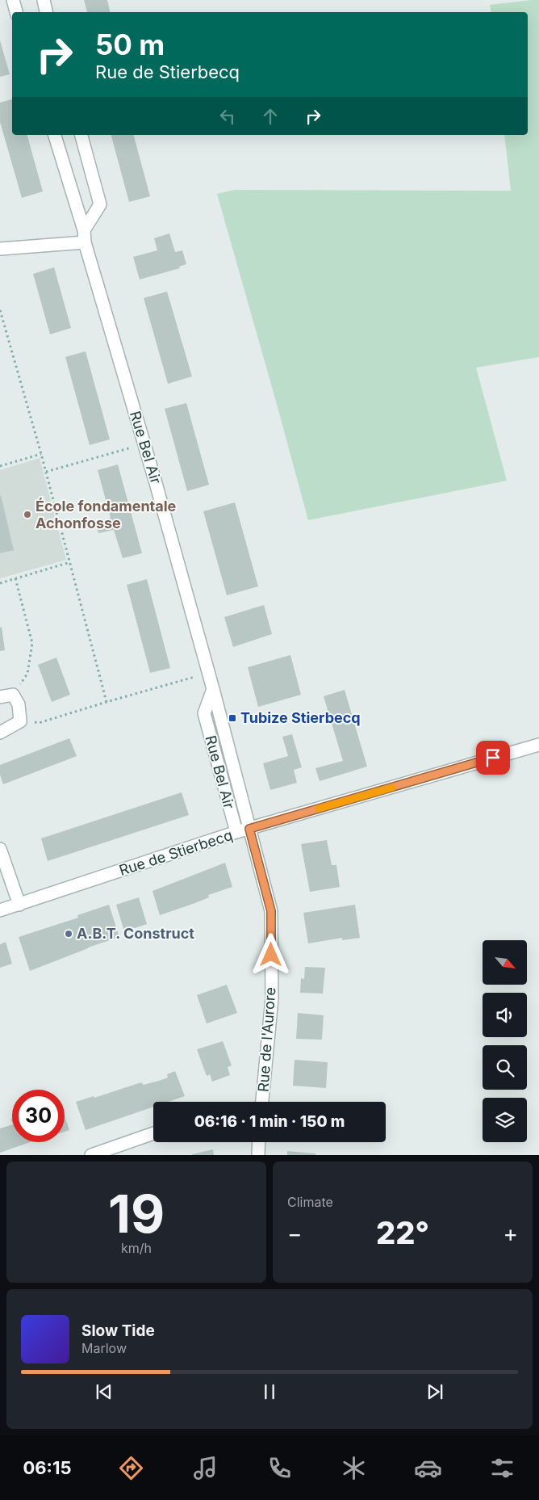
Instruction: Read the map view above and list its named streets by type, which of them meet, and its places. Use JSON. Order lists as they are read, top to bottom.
{
  "streets": {
    "street": ["Rue Bel Air", "Rue de Stierbecq", "Rue de l'Aurore"]
  },
  "crossings": [
    ["Rue Bel Air", "Rue de Stierbecq"],
    ["Rue Bel Air", "Rue de l'Aurore"],
    ["Rue de Stierbecq", "Rue de l'Aurore"]
  ],
  "places": {
    "other": ["École fondamentale Achonfosse", "A.B.T. Construct"],
    "transit": ["Tubize Stierbecq"]
  },
  "north": "bottom right",
  "page": {
    "turn": ["50 m", "Rue de Stierbecq"],
    "limit": "30",
    "trip": "06:16 · 1 min · 150 m",
    "tile": [
      ["19", "km/h"],
      "Climate"
    ],
    "heat": ["−", "22°", "+"],
    "song": ["Slow Tide", "Marlow"],
    "tabs": "06:15"
  }
}
